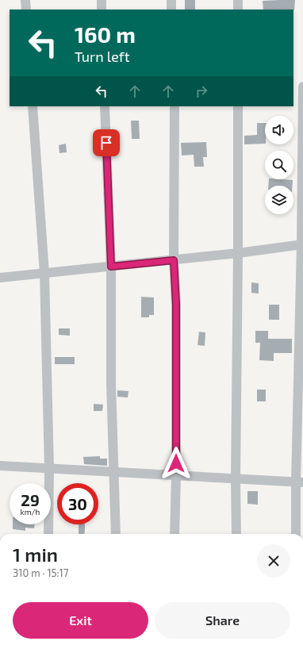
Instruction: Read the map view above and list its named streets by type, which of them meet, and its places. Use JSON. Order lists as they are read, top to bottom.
{
  "page": {
    "turn": ["160 m", "Turn left"],
    "speed": "29 km/h",
    "limit": "30",
    "heading": ["1 min", "310 m · 15:17"],
    "buttons": ["Exit", "Share"]
  }
}
